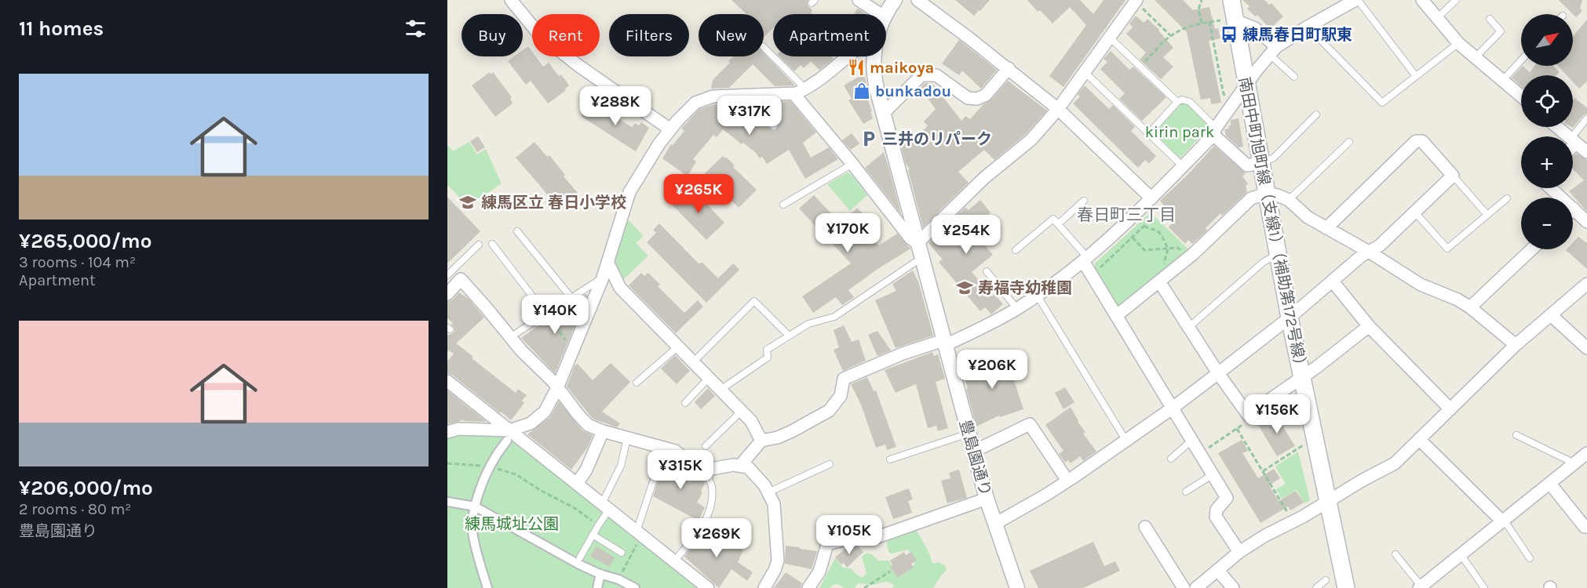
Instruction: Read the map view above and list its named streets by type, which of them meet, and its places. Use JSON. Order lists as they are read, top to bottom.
{
  "streets": {
    "main road": ["南田中町旭町線（支線1）（補助第172号線）"],
    "street": ["豊島園通り"]
  },
  "districts": ["春日町三丁目"],
  "parks": ["kirin park", "練馬城址公園"],
  "places": {
    "bus stop": ["練馬春日町駅東"],
    "restaurant": ["maikoya"],
    "shop": ["bunkadou"],
    "parking": ["三井のリパーク"],
    "school or university": ["練馬区立 春日小学校", "寿福寺幼稚園"]
  },
  "north": "top right",
  "page": {
    "heading": "11 homes",
    "map_buttons": ["+", "−"],
    "chip": [
      "Buy",
      "Rent",
      "Filters",
      "New",
      "Apartment"
    ],
    "list": [
      {
        "name": "¥265,000/mo",
        "note": "3 rooms · 104 m² · Apartment"
      },
      {
        "name": "¥206,000/mo",
        "note": "2 rooms · 80 m² · 豊島園通り"
      }
    ],
    "price": [
      "¥288K",
      "¥317K",
      "¥265K",
      "¥170K",
      "¥254K",
      "¥140K",
      "¥206K",
      "¥156K",
      "¥315K",
      "¥105K",
      "¥269K"
    ]
  }
}
